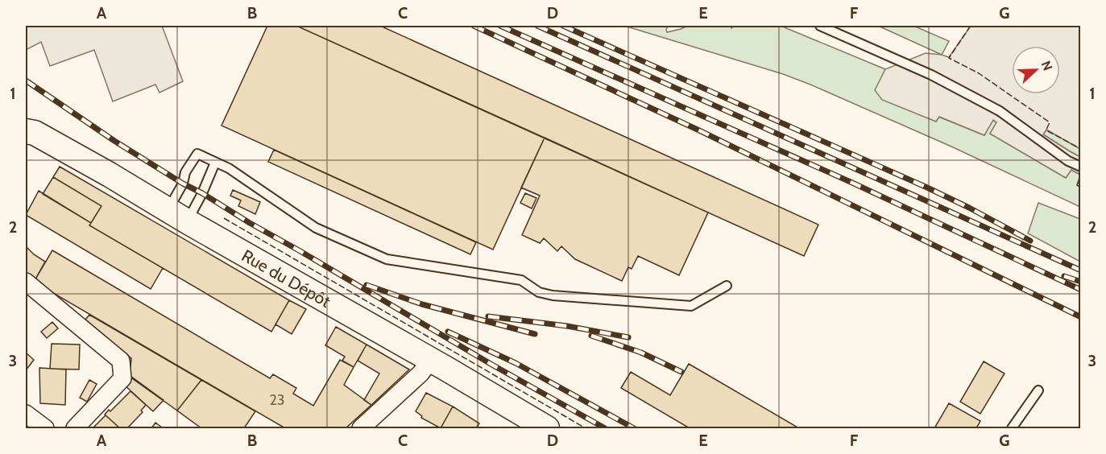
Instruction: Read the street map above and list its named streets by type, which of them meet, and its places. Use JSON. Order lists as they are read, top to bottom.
{
  "streets": {
    "main road": ["Rue du Dépôt"]
  },
  "house_numbers": ["23"],
  "north": "right",
  "grid": {
    "columns": [
      "A",
      "B",
      "C",
      "D",
      "E",
      "F",
      "G"
    ],
    "rows": ["1", "2", "3"]
  }
}
